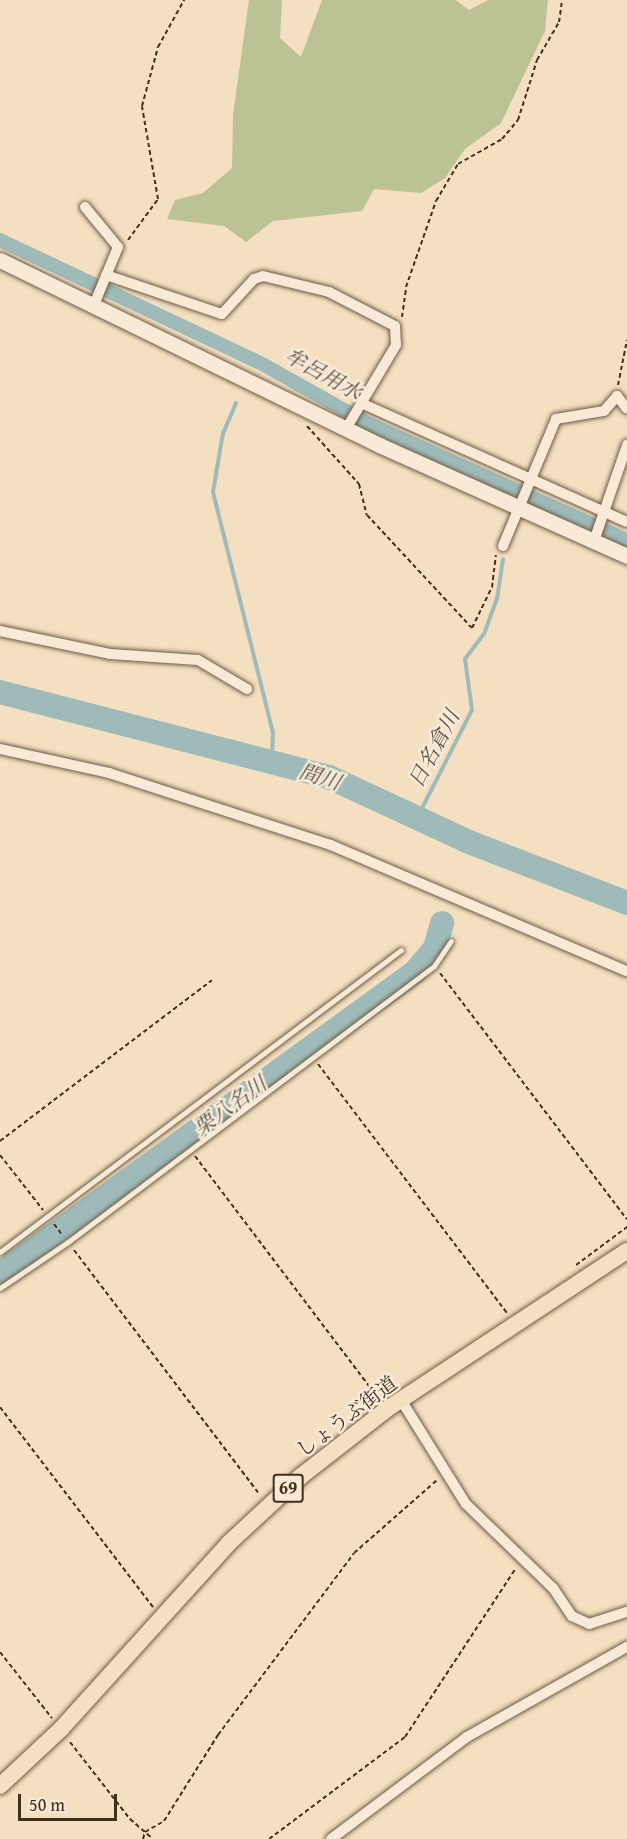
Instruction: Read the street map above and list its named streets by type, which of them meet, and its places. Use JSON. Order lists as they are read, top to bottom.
{
  "streets": {
    "main road": ["しょうぶ街道", "69"]
  },
  "water": [
    "牟呂用水",
    "日名倉川",
    "間川",
    "栗八名川"
  ],
  "scale_bar": "50 m"
}
